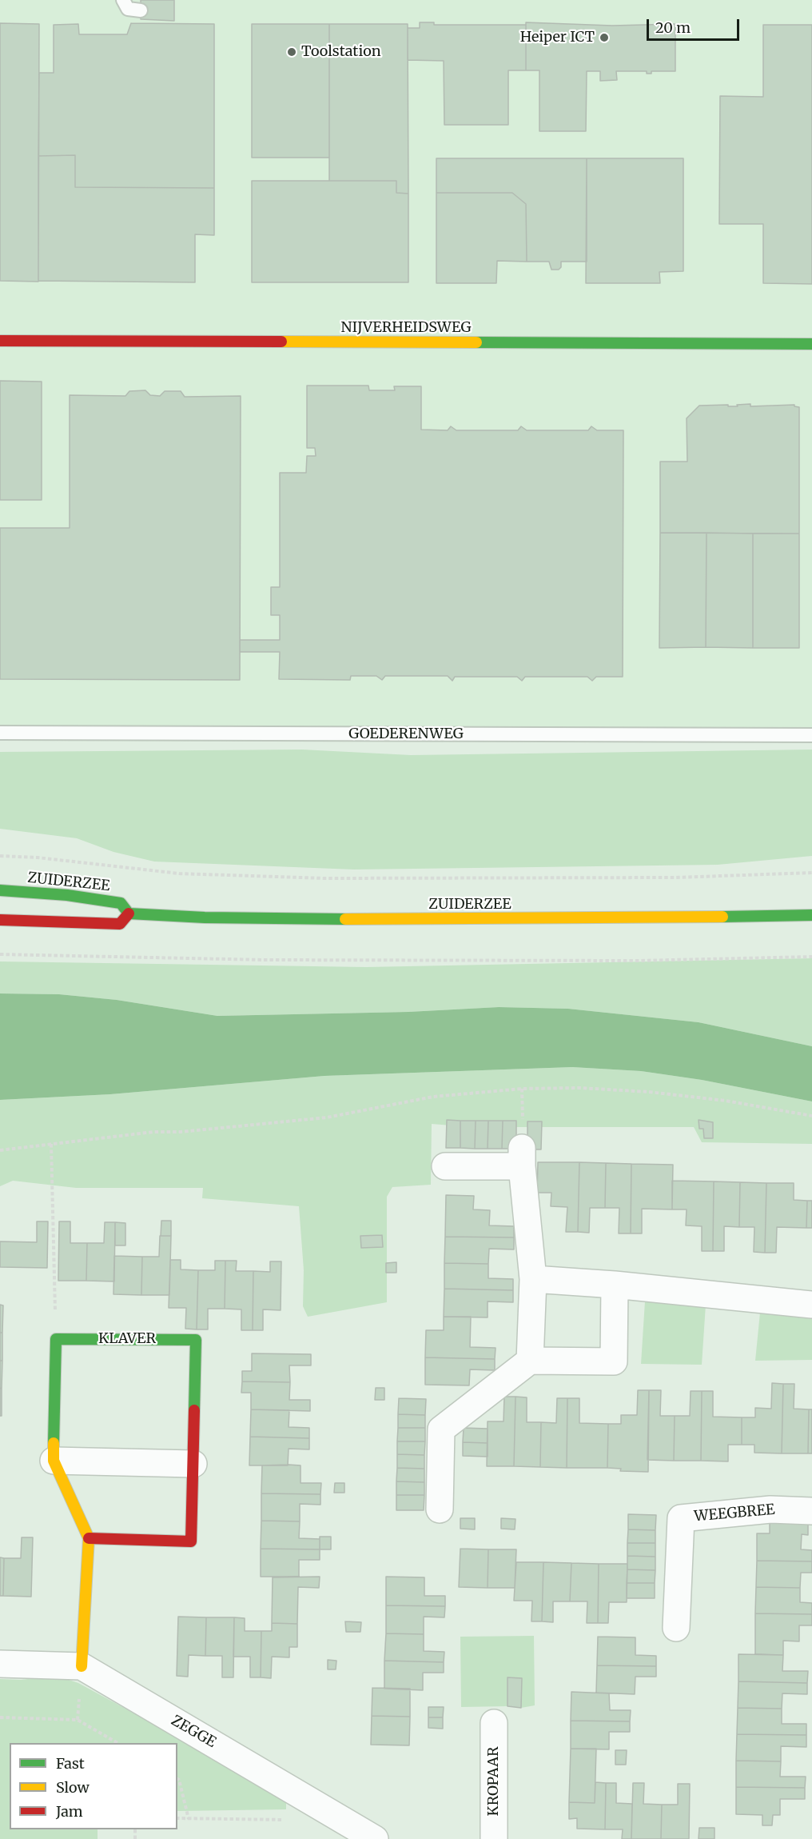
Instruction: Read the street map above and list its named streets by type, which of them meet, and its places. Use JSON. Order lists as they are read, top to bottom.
{
  "streets": {
    "street": [
      "NIJVERHEIDSWEG",
      "ZUIDERZEE",
      "KLAVER",
      "WEEGBREE",
      "ZEGGE",
      "KROPAAR"
    ],
    "lane": ["GOEDERENWEG"]
  },
  "places": ["Heiper ICT", "Toolstation"],
  "legend": ["Fast", "Slow", "Jam"],
  "scale_bar": "20 m"
}
